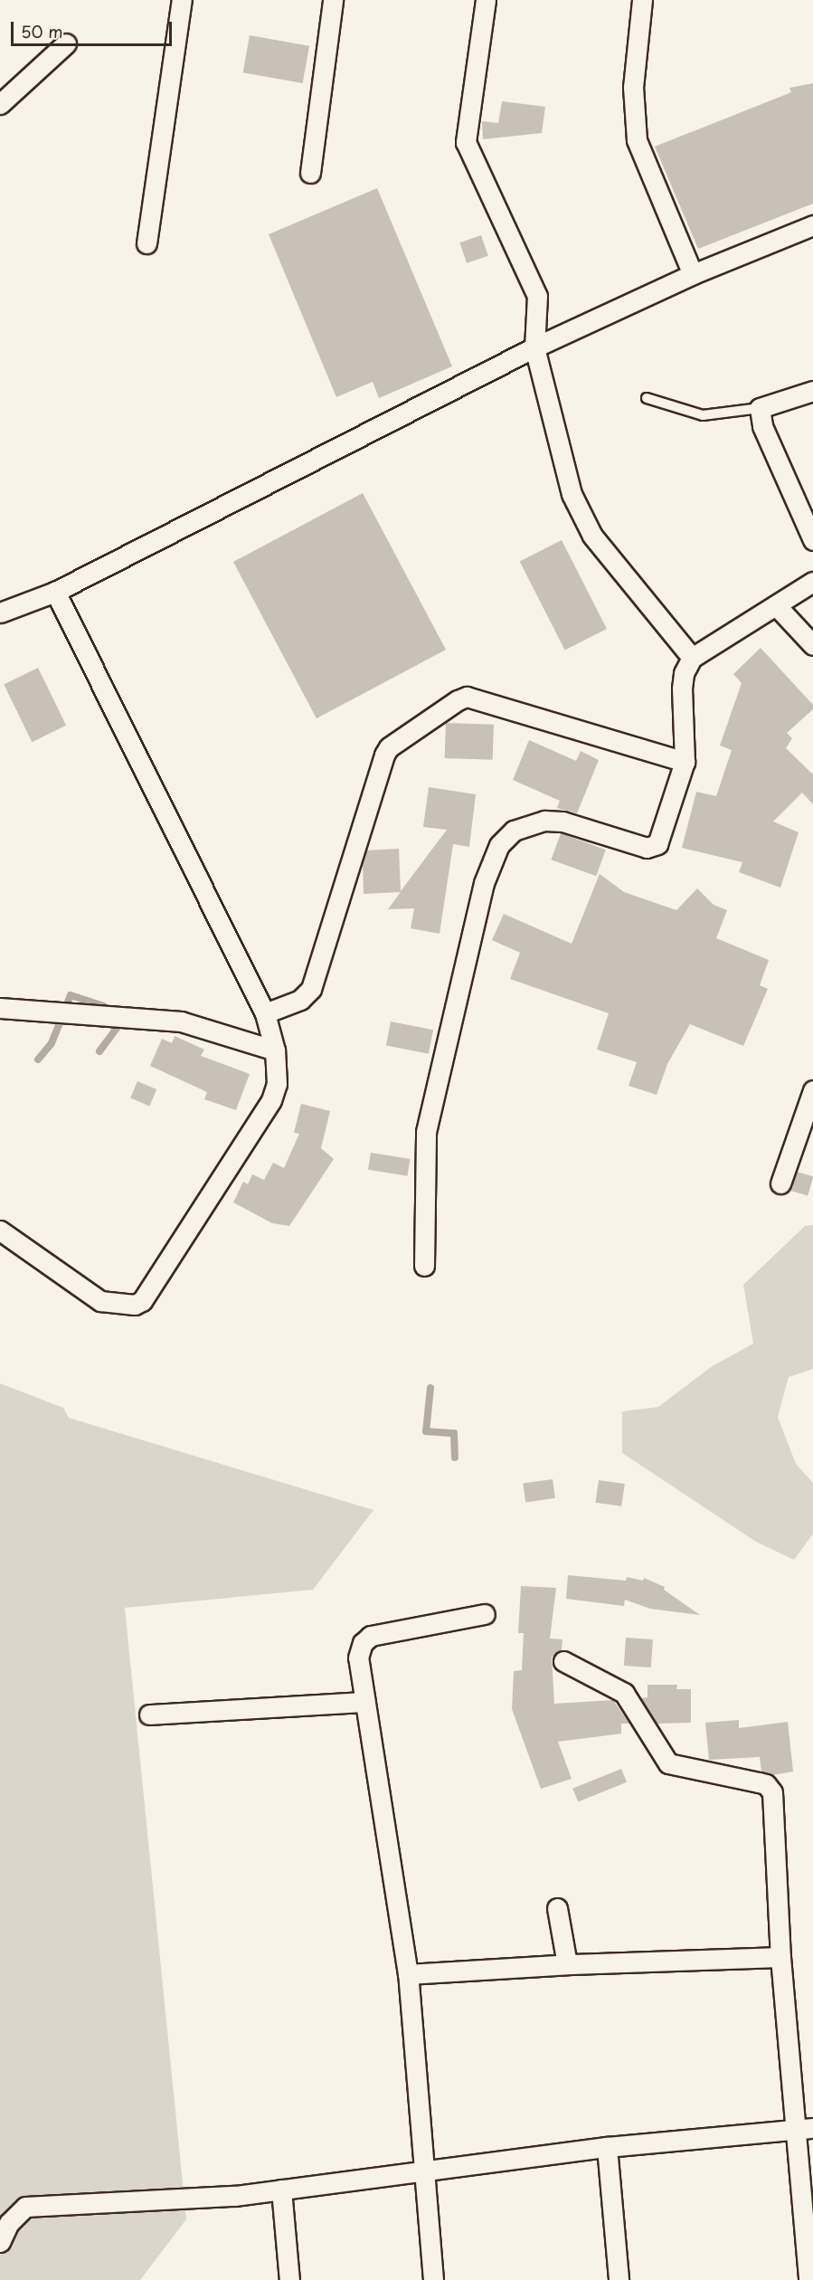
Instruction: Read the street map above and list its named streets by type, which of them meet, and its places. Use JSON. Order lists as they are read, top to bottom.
{
  "scale_bar": "50 m"
}
